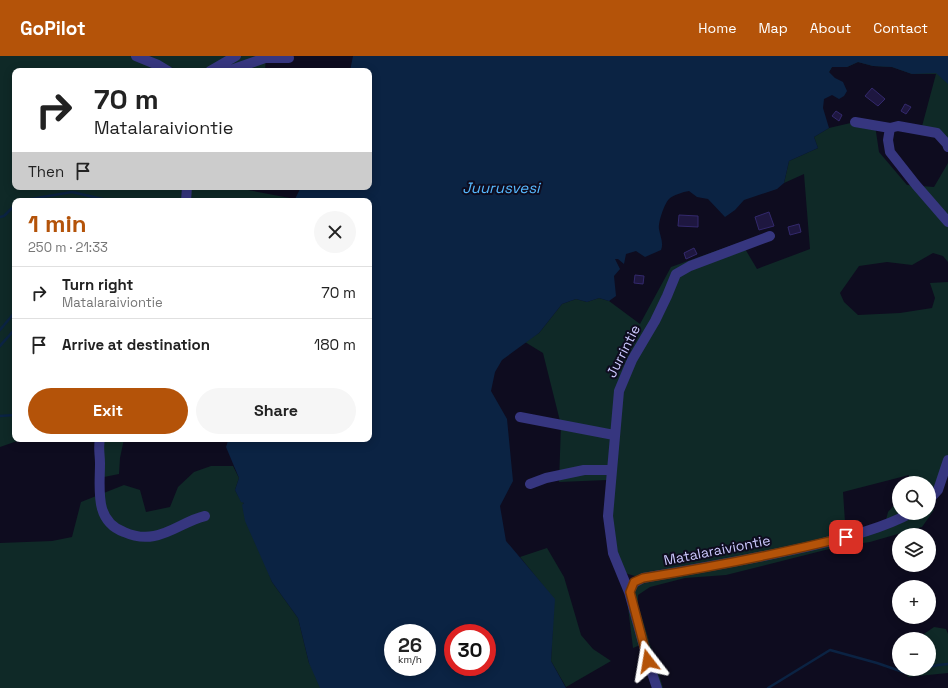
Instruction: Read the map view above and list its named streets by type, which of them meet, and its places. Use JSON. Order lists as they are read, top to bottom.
{
  "streets": {
    "street": ["Jurrintie", "Matalaraiviontie"]
  },
  "crossings": [
    ["Jurrintie", "Matalaraiviontie"]
  ],
  "water": ["Juurusvesi"],
  "page": {
    "header": "GoPilot",
    "nav": [
      "Home",
      "Map",
      "About",
      "Contact"
    ],
    "turn": ["70 m", "Matalaraiviontie"],
    "then": "Then",
    "heading": ["1 min", "250 m · 21:33"],
    "list": [
      {
        "name": "Turn right",
        "note": "Matalaraiviontie",
        "value": "70 m"
      },
      {
        "name": "Arrive at destination",
        "value": "180 m"
      }
    ],
    "buttons": ["Exit", "Share"],
    "map_buttons": ["+", "−"],
    "speed": "26 km/h",
    "limit": "30"
  }
}
